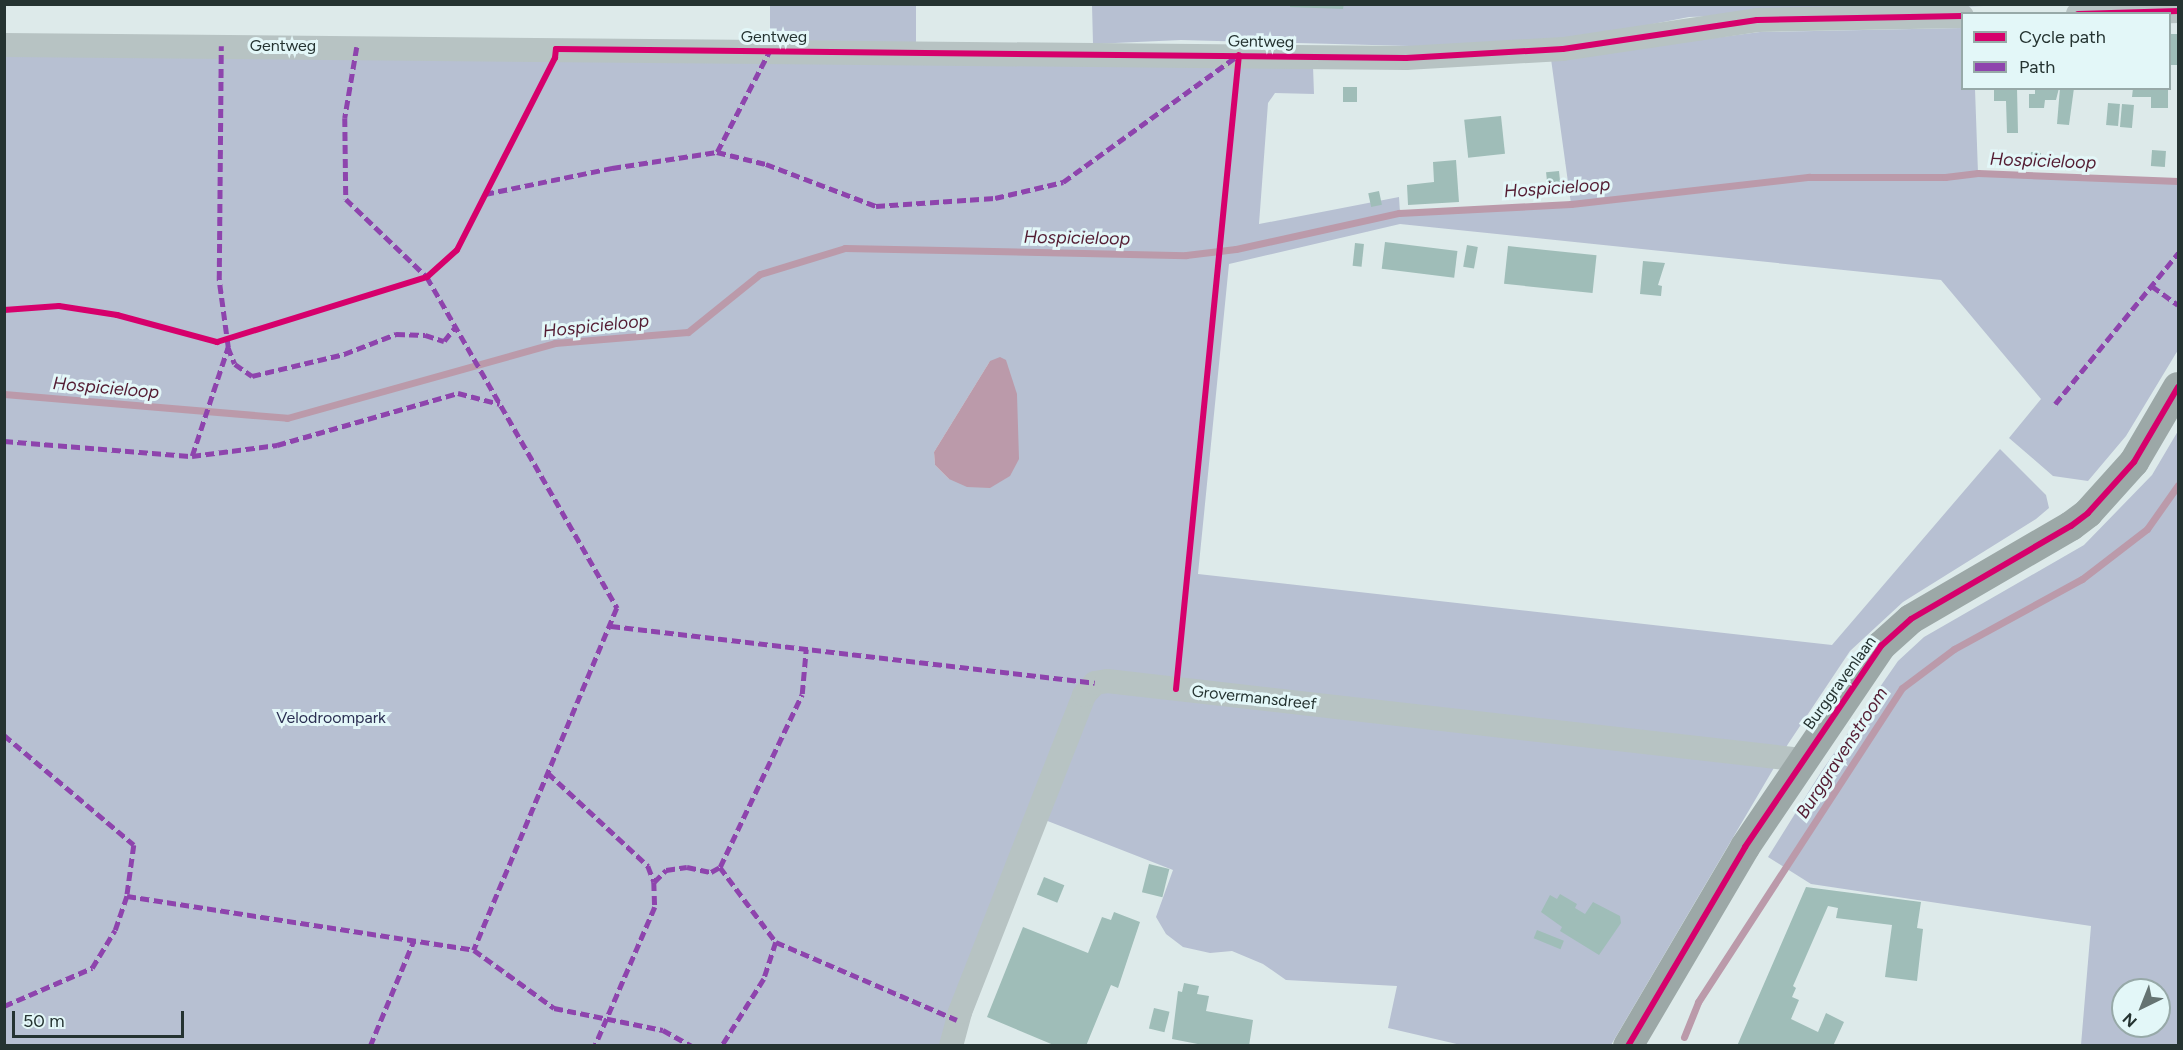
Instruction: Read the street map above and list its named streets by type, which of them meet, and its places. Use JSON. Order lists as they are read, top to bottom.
{
  "streets": {
    "main road": ["Burggravenlaan"],
    "street": ["Gentweg", "Grovermansdreef"]
  },
  "crossings": [
    ["Burggravenlaan", "Grovermansdreef"]
  ],
  "water": ["Hospicieloop", "Burggravenstroom"],
  "parks": ["Velodroompark"],
  "legend": ["Cycle path", "Path"],
  "scale_bar": "50 m",
  "north": "bottom left"
}
